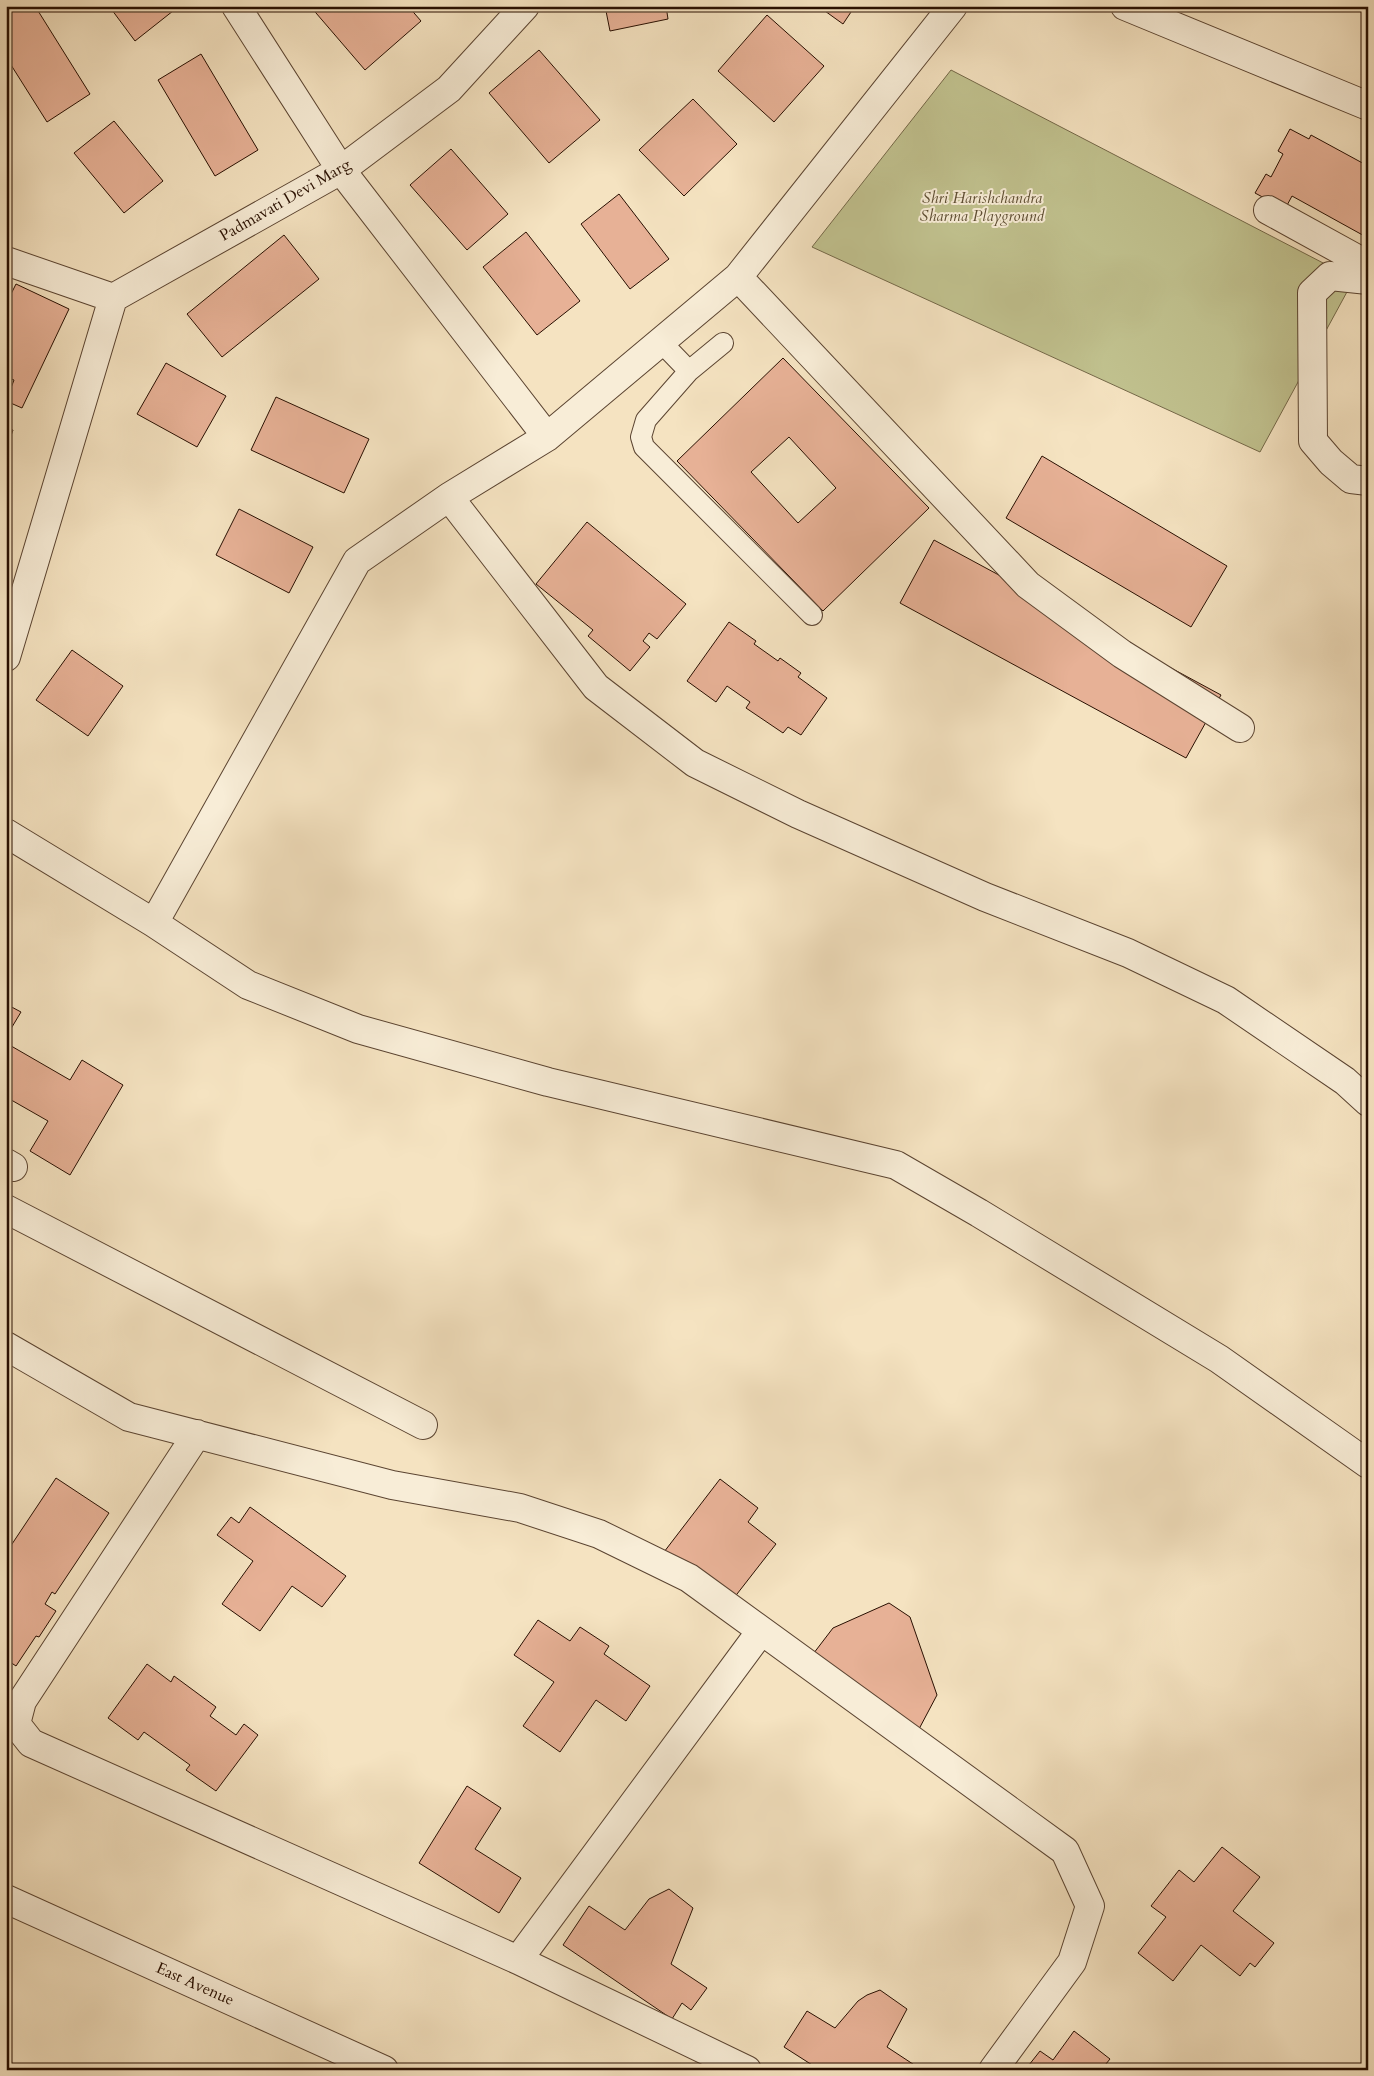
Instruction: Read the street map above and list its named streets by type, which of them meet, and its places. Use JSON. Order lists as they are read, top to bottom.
{
  "streets": {
    "street": ["Padmavati Devi Marg", "East Avenue"]
  },
  "parks": ["Shri Harishchandra Sharma Playground"]
}
